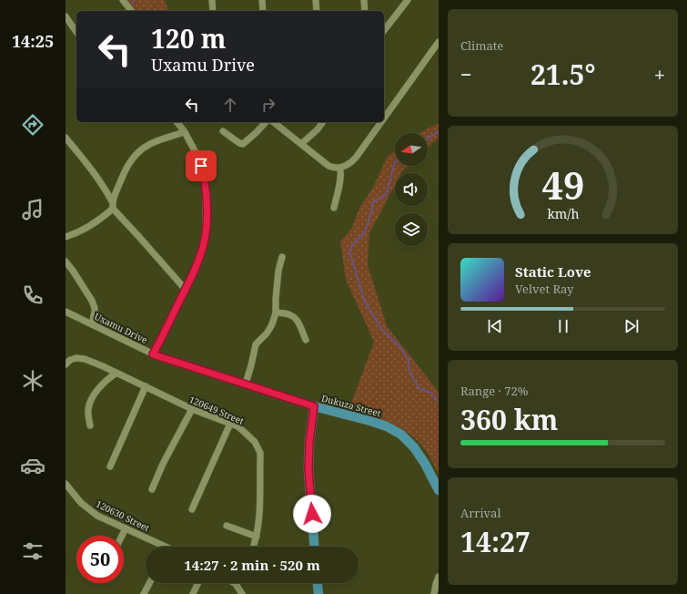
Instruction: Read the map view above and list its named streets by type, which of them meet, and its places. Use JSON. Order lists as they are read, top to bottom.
{
  "streets": {
    "main road": ["Dukuza Street"],
    "street": ["Uxamu Drive", "120649 Street", "120630 Street"]
  },
  "crossings": [
    ["Uxamu Drive", "Dukuza Street"]
  ],
  "north": "left",
  "page": {
    "tabs": "14:25",
    "tile": [
      "Climate",
      ["Range · 72%", "360 km"],
      ["Arrival", "14:27"]
    ],
    "turn": ["120 m", "Uxamu Drive"],
    "heat": ["−", "21.5°", "+"],
    "song": ["Static Love", "Velvet Ray"],
    "limit": "50",
    "trip": "14:27 · 2 min · 520 m",
    "gauge": ["49", "km/h"]
  }
}
